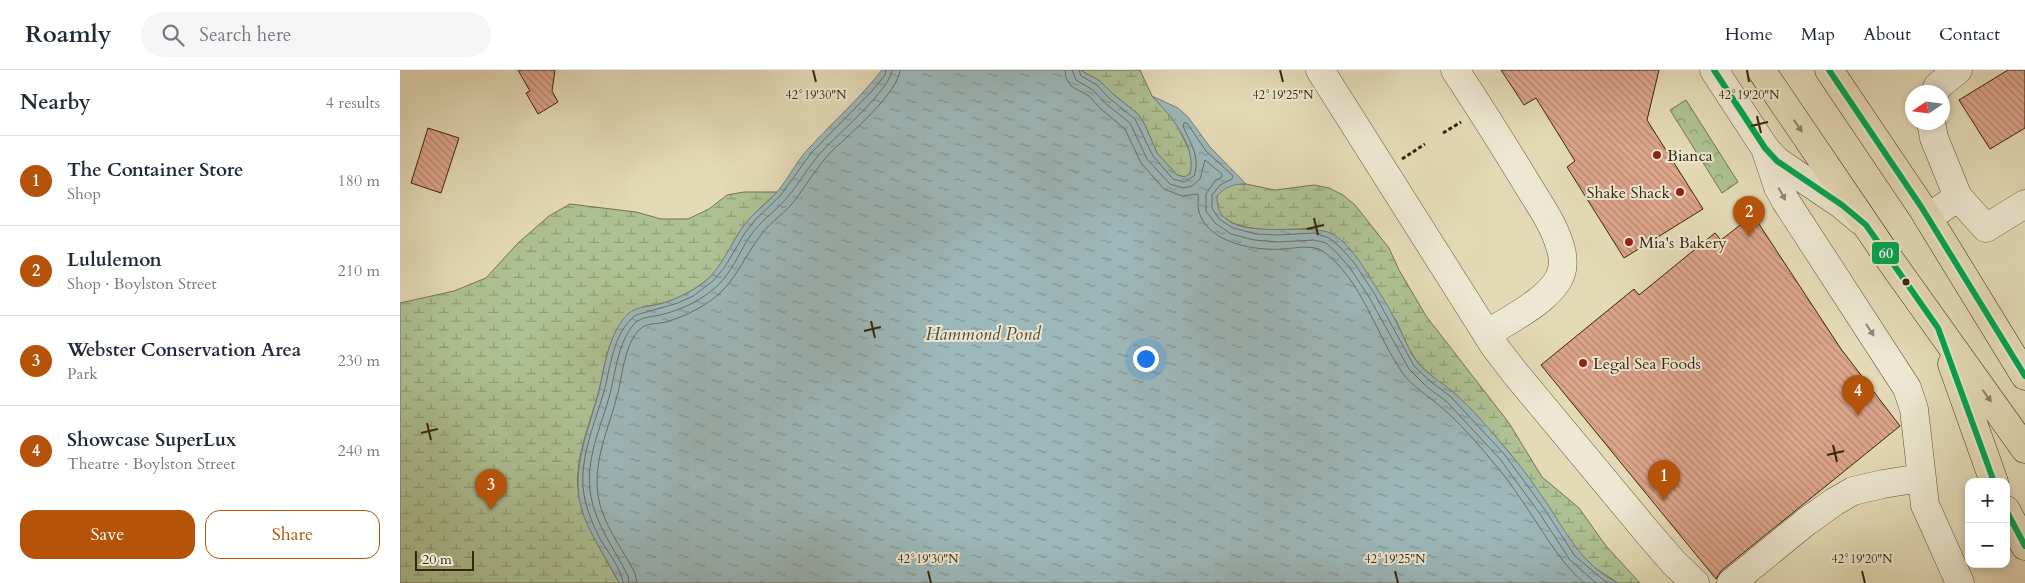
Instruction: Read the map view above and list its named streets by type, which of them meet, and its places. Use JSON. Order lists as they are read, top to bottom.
{
  "water": ["Hammond Pond"],
  "places": [
    "Bianca",
    "Shake Shack",
    "Mia's Bakery",
    "Legal Sea Foods"
  ],
  "lines": ["transit line 60"],
  "scale_bar": "20 m",
  "north": "left",
  "page": {
    "header": "Roamly",
    "search": "Search here",
    "nav": [
      "Home",
      "Map",
      "About",
      "Contact"
    ],
    "heading": ["Nearby", "4 results"],
    "list": [
      {
        "mark": "1",
        "name": "The Container Store",
        "note": "Shop",
        "value": "180 m"
      },
      {
        "mark": "2",
        "name": "Lululemon",
        "note": "Shop · Boylston Street",
        "value": "210 m"
      },
      {
        "mark": "3",
        "name": "Webster Conservation Area",
        "note": "Park",
        "value": "230 m"
      },
      {
        "mark": "4",
        "name": "Showcase SuperLux",
        "note": "Theatre · Boylston Street",
        "value": "240 m"
      }
    ],
    "pins": [
      "2",
      "4",
      "1",
      "3"
    ],
    "map_buttons": ["+", "−"],
    "buttons": ["Save", "Share"],
    "scale": "20 m"
  },
  "coordinates": ["42°19'30\"N", "42°19'25\"N", "42°19'20\"N"]
}
